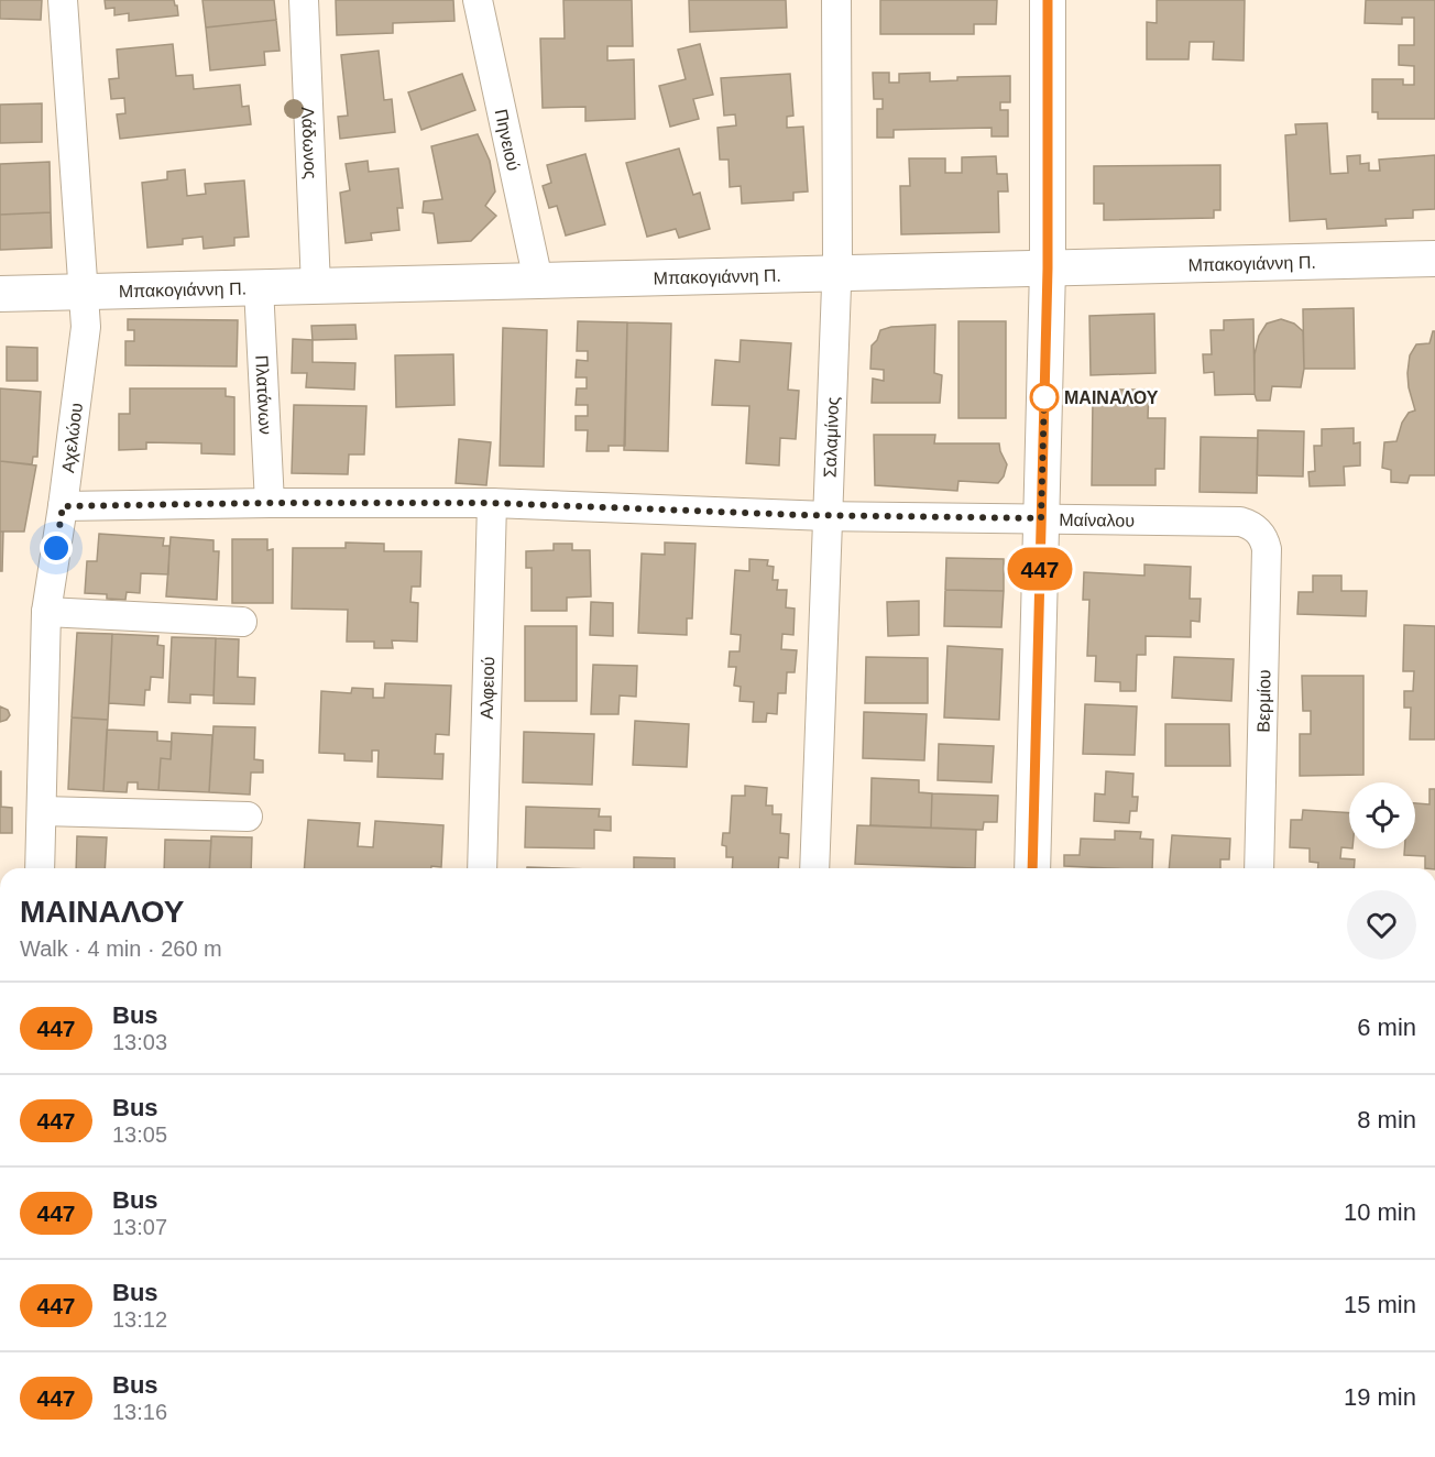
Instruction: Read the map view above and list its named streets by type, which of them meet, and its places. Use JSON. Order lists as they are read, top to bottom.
{
  "streets": {
    "street": [
      "Πηνειού",
      "Λάδωνος",
      "Μπακογιάννη Π.",
      "Πλατάνων",
      "Αχελώου",
      "Σαλαμίνος",
      "Μαίναλου",
      "Αλφειού",
      "Βερμίου"
    ]
  },
  "crossings": [
    ["Πηνειού", "Μπακογιάννη Π."],
    ["Λάδωνος", "Μπακογιάννη Π."],
    ["Μπακογιάννη Π.", "Πλατάνων"],
    ["Μπακογιάννη Π.", "Αχελώου"],
    ["Μπακογιάννη Π.", "Σαλαμίνος"],
    ["Πλατάνων", "Μαίναλου"],
    ["Αχελώου", "Μαίναλου"],
    ["Σαλαμίνος", "Μαίναλου"],
    ["Μαίναλου", "Αλφειού"],
    ["Μαίναλου", "Βερμίου"]
  ],
  "places": ["ΜΑΙΝΑΛΟΥ"],
  "lines": ["bus line 447"],
  "page": {
    "on_map": "447",
    "heading": ["ΜΑΙΝΑΛΟΥ", "Walk · 4 min · 260 m"],
    "list": [
      {
        "mark": "447",
        "name": "Bus",
        "note": "13:03",
        "value": "6 min"
      },
      {
        "mark": "447",
        "name": "Bus",
        "note": "13:05",
        "value": "8 min"
      },
      {
        "mark": "447",
        "name": "Bus",
        "note": "13:07",
        "value": "10 min"
      },
      {
        "mark": "447",
        "name": "Bus",
        "note": "13:12",
        "value": "15 min"
      },
      {
        "mark": "447",
        "name": "Bus",
        "note": "13:16",
        "value": "19 min"
      }
    ]
  }
}
